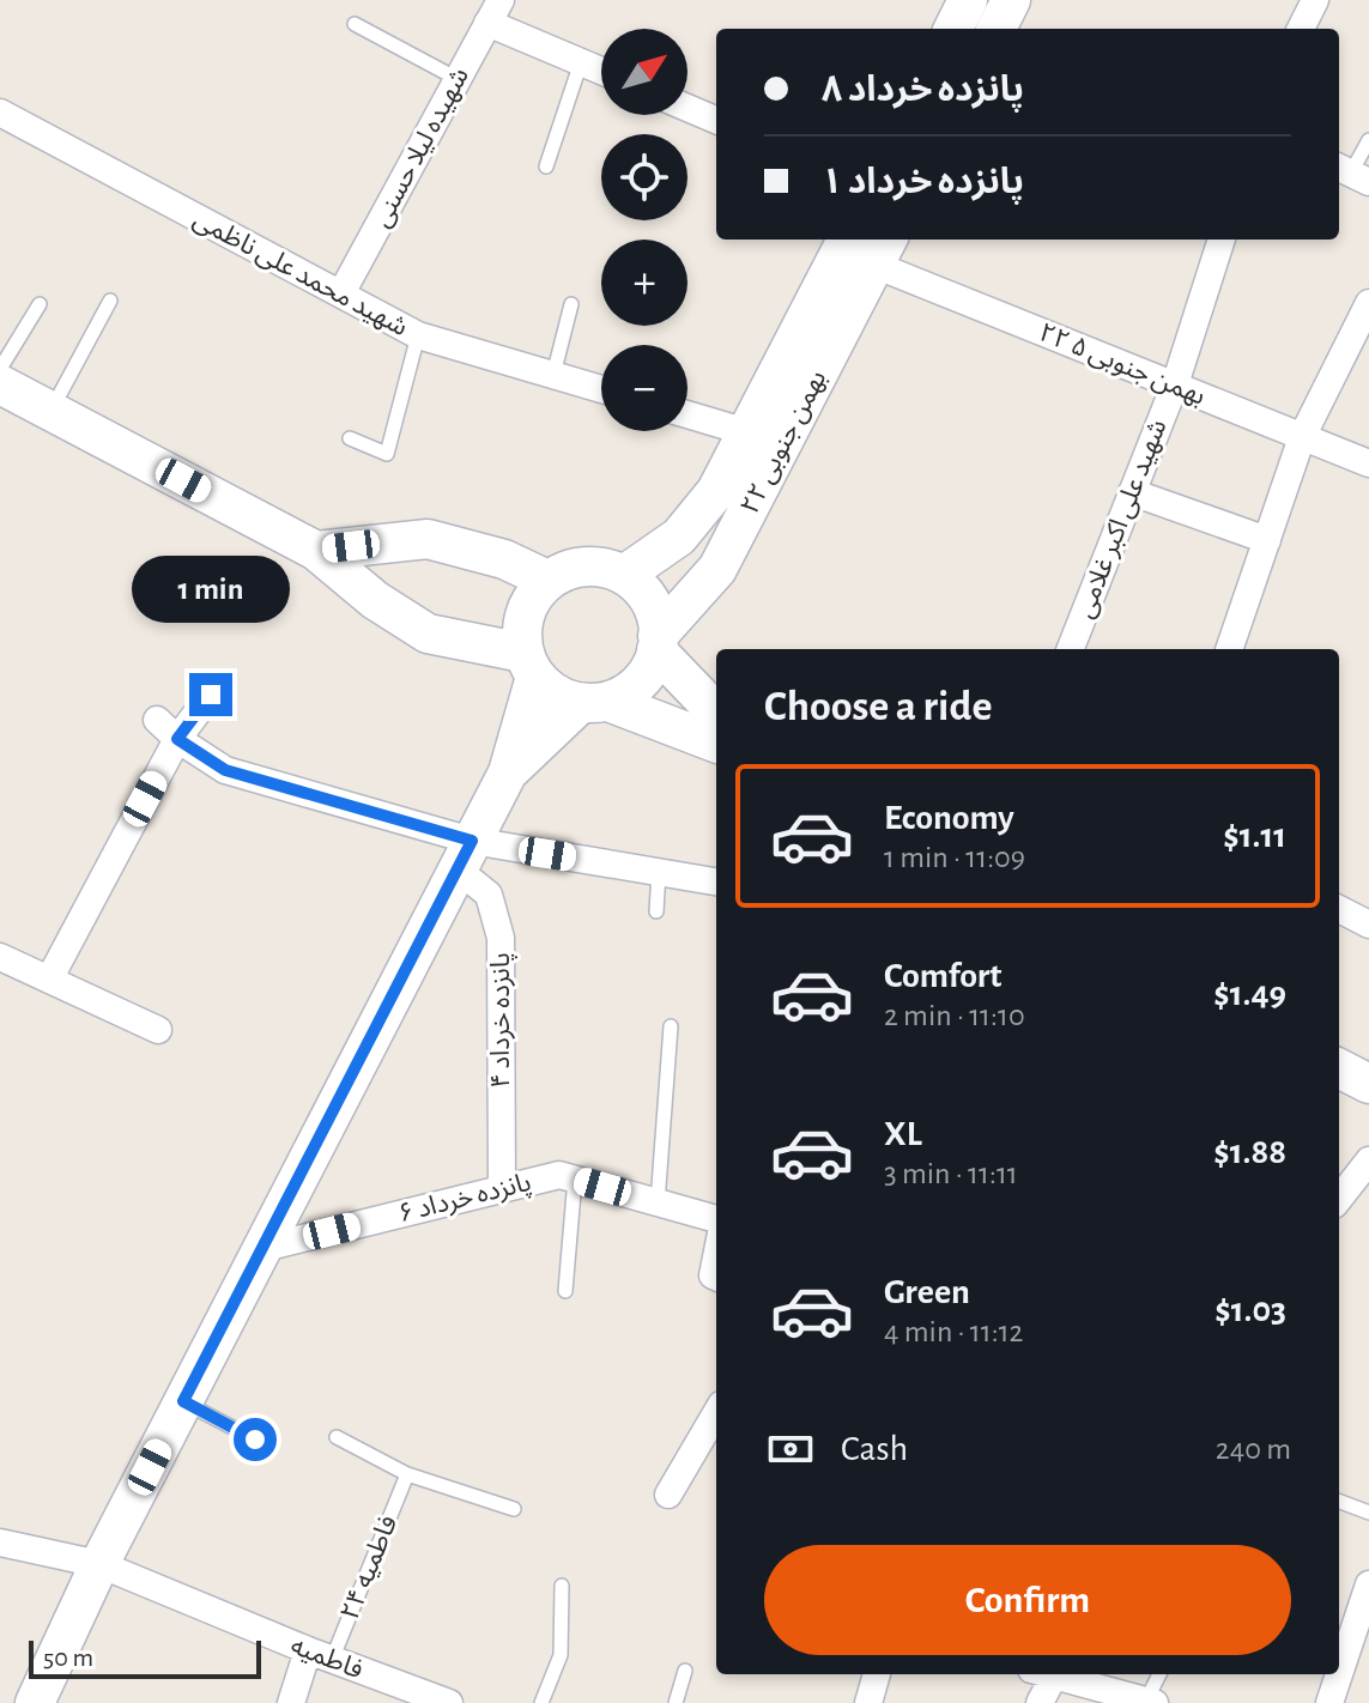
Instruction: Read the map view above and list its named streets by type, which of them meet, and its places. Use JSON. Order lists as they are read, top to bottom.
{
  "streets": {
    "street": [
      "شهیده لیلا حسنی",
      "شهید محمد علی ناظمی",
      "۲۲ بهمن جنوبی ۵",
      "۲۲ بهمن جنوبی",
      "شهید علی اکبر غلامی",
      "پانزده خرداد ۴",
      "پانزده خرداد ۶",
      "فاطمیه"
    ],
    "lane": ["فاطمیه ۲۴"]
  },
  "crossings": [
    ["شهیده لیلا حسنی", "شهید محمد علی ناظمی"],
    ["۲۲ بهمن جنوبی ۵", "۲۲ بهمن جنوبی"],
    ["۲۲ بهمن جنوبی ۵", "شهید علی اکبر غلامی"],
    ["پانزده خرداد ۴", "پانزده خرداد ۶"],
    ["فاطمیه ۲۴", "فاطمیه"]
  ],
  "scale_bar": "50 m",
  "north": "top right",
  "page": {
    "map_buttons": ["+", "−"],
    "banner": ["پانزده خرداد ۸", "پانزده خرداد ۱"],
    "bubble": "1 min",
    "heading": "Choose a ride",
    "list": [
      {
        "name": "Economy",
        "note": "1 min · 11:09",
        "value": "$1.11"
      },
      {
        "name": "Comfort",
        "note": "2 min · 11:10",
        "value": "$1.49"
      },
      {
        "name": "XL",
        "note": "3 min · 11:11",
        "value": "$1.88"
      },
      {
        "name": "Green",
        "note": "4 min · 11:12",
        "value": "$1.03"
      }
    ],
    "pay": ["Cash", "240 m"],
    "buttons": "Confirm",
    "scale": "50 m"
  }
}
